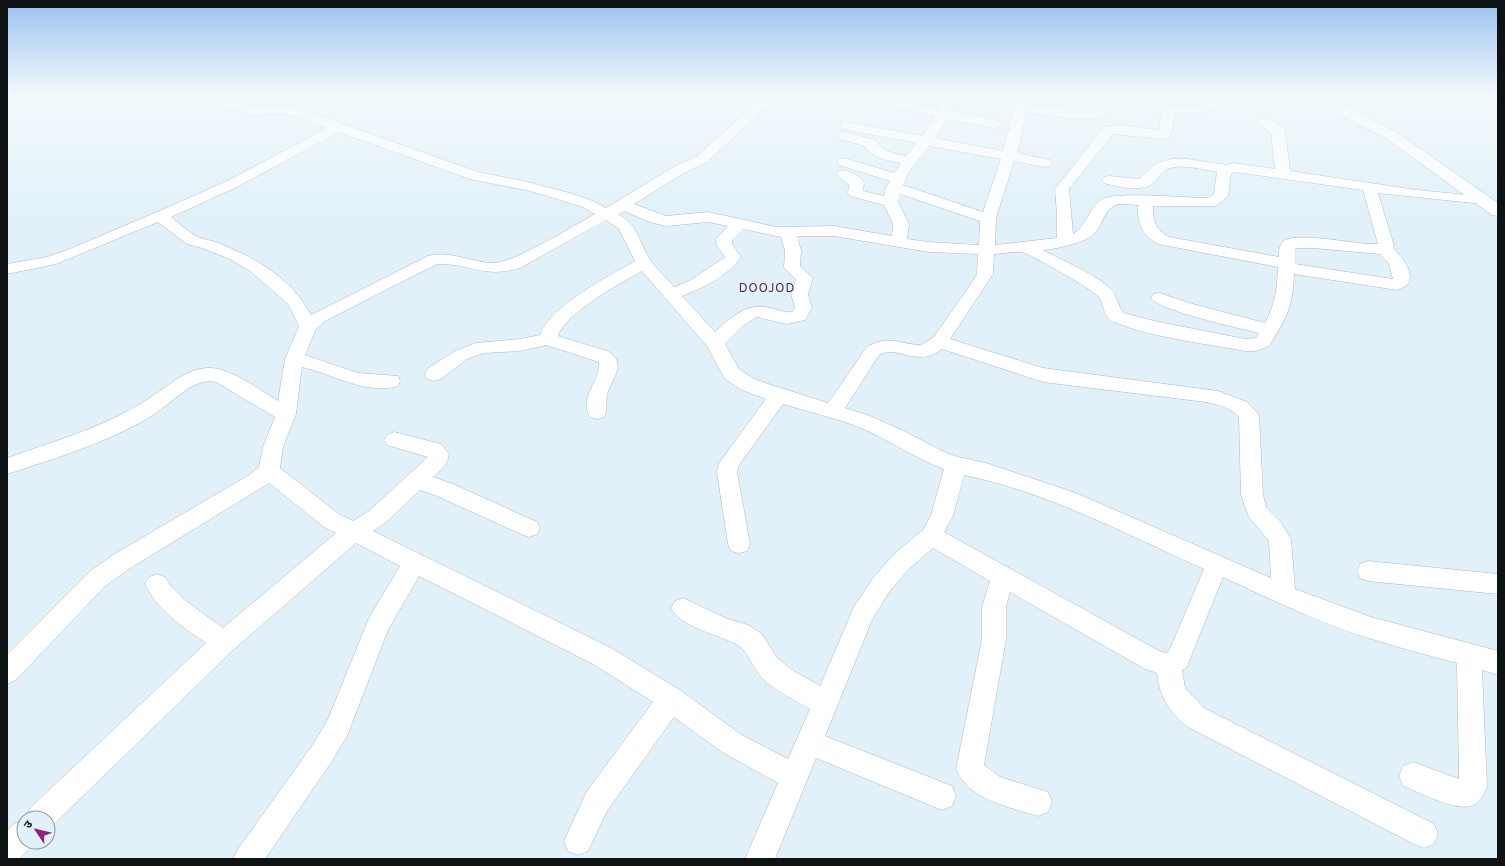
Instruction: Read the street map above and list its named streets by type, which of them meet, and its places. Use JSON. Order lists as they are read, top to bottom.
{
  "districts": ["DOOJOD"],
  "north": "top left"
}
